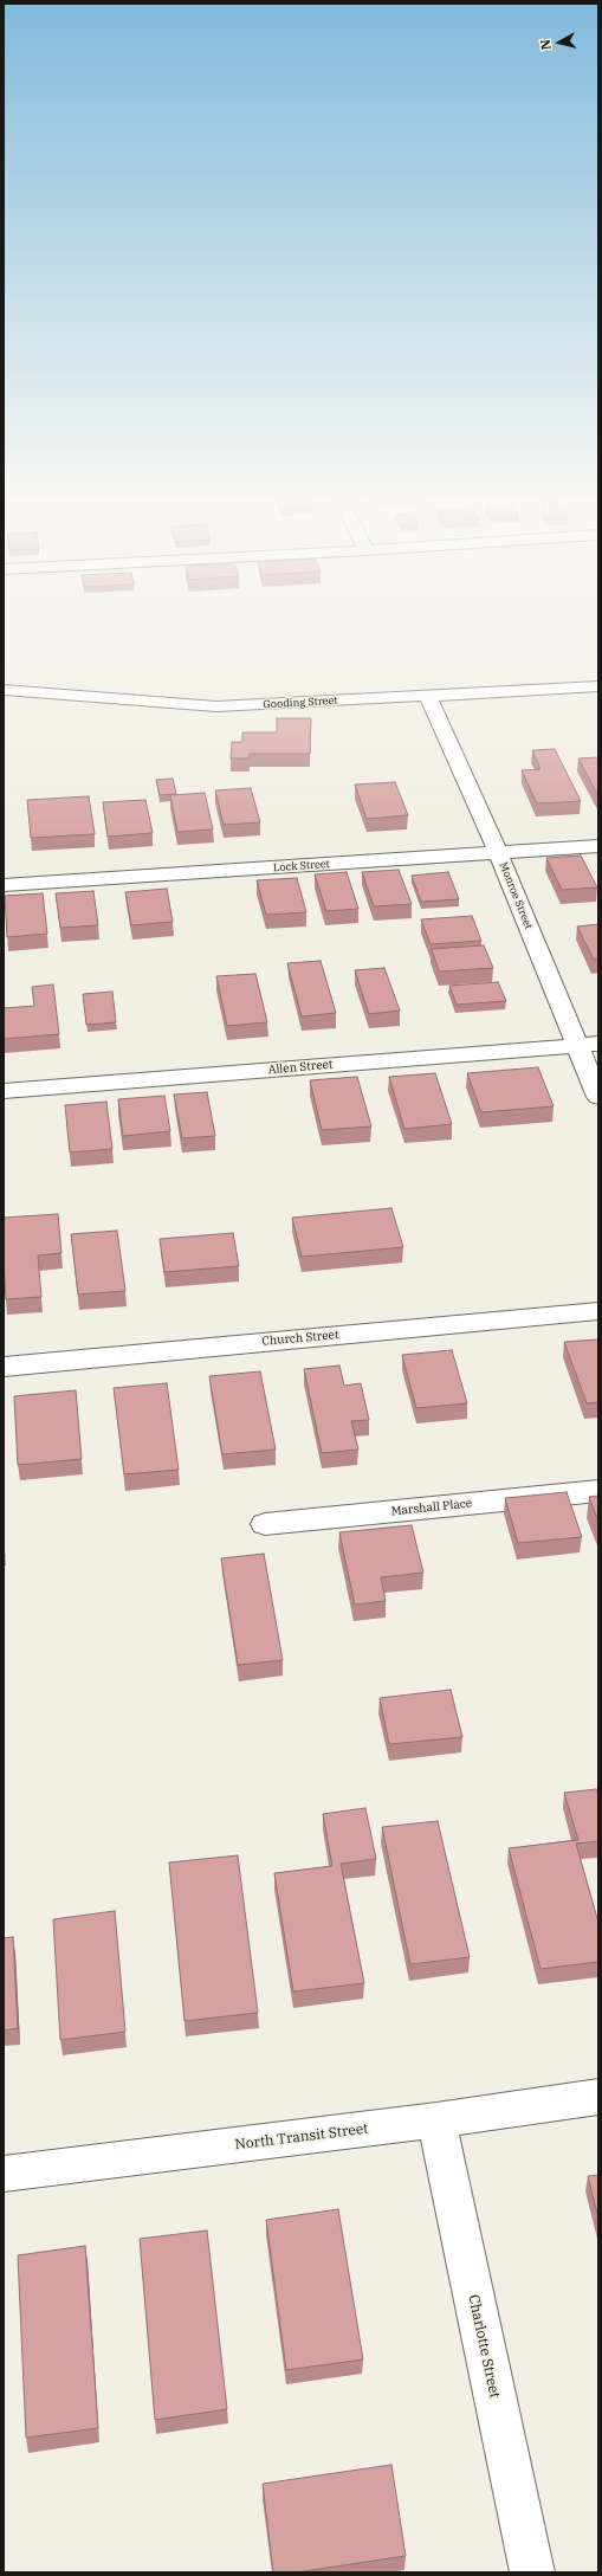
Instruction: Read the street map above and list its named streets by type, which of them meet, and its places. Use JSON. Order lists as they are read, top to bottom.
{
  "streets": {
    "street": [
      "Gooding Street",
      "Lock Street",
      "Monroe Street",
      "Allen Street",
      "Church Street",
      "Marshall Place",
      "North Transit Street",
      "Charlotte Street"
    ]
  },
  "crossings": [
    ["Gooding Street", "Monroe Street"],
    ["Lock Street", "Monroe Street"],
    ["Monroe Street", "Allen Street"],
    ["North Transit Street", "Charlotte Street"]
  ],
  "north": "left"
}
